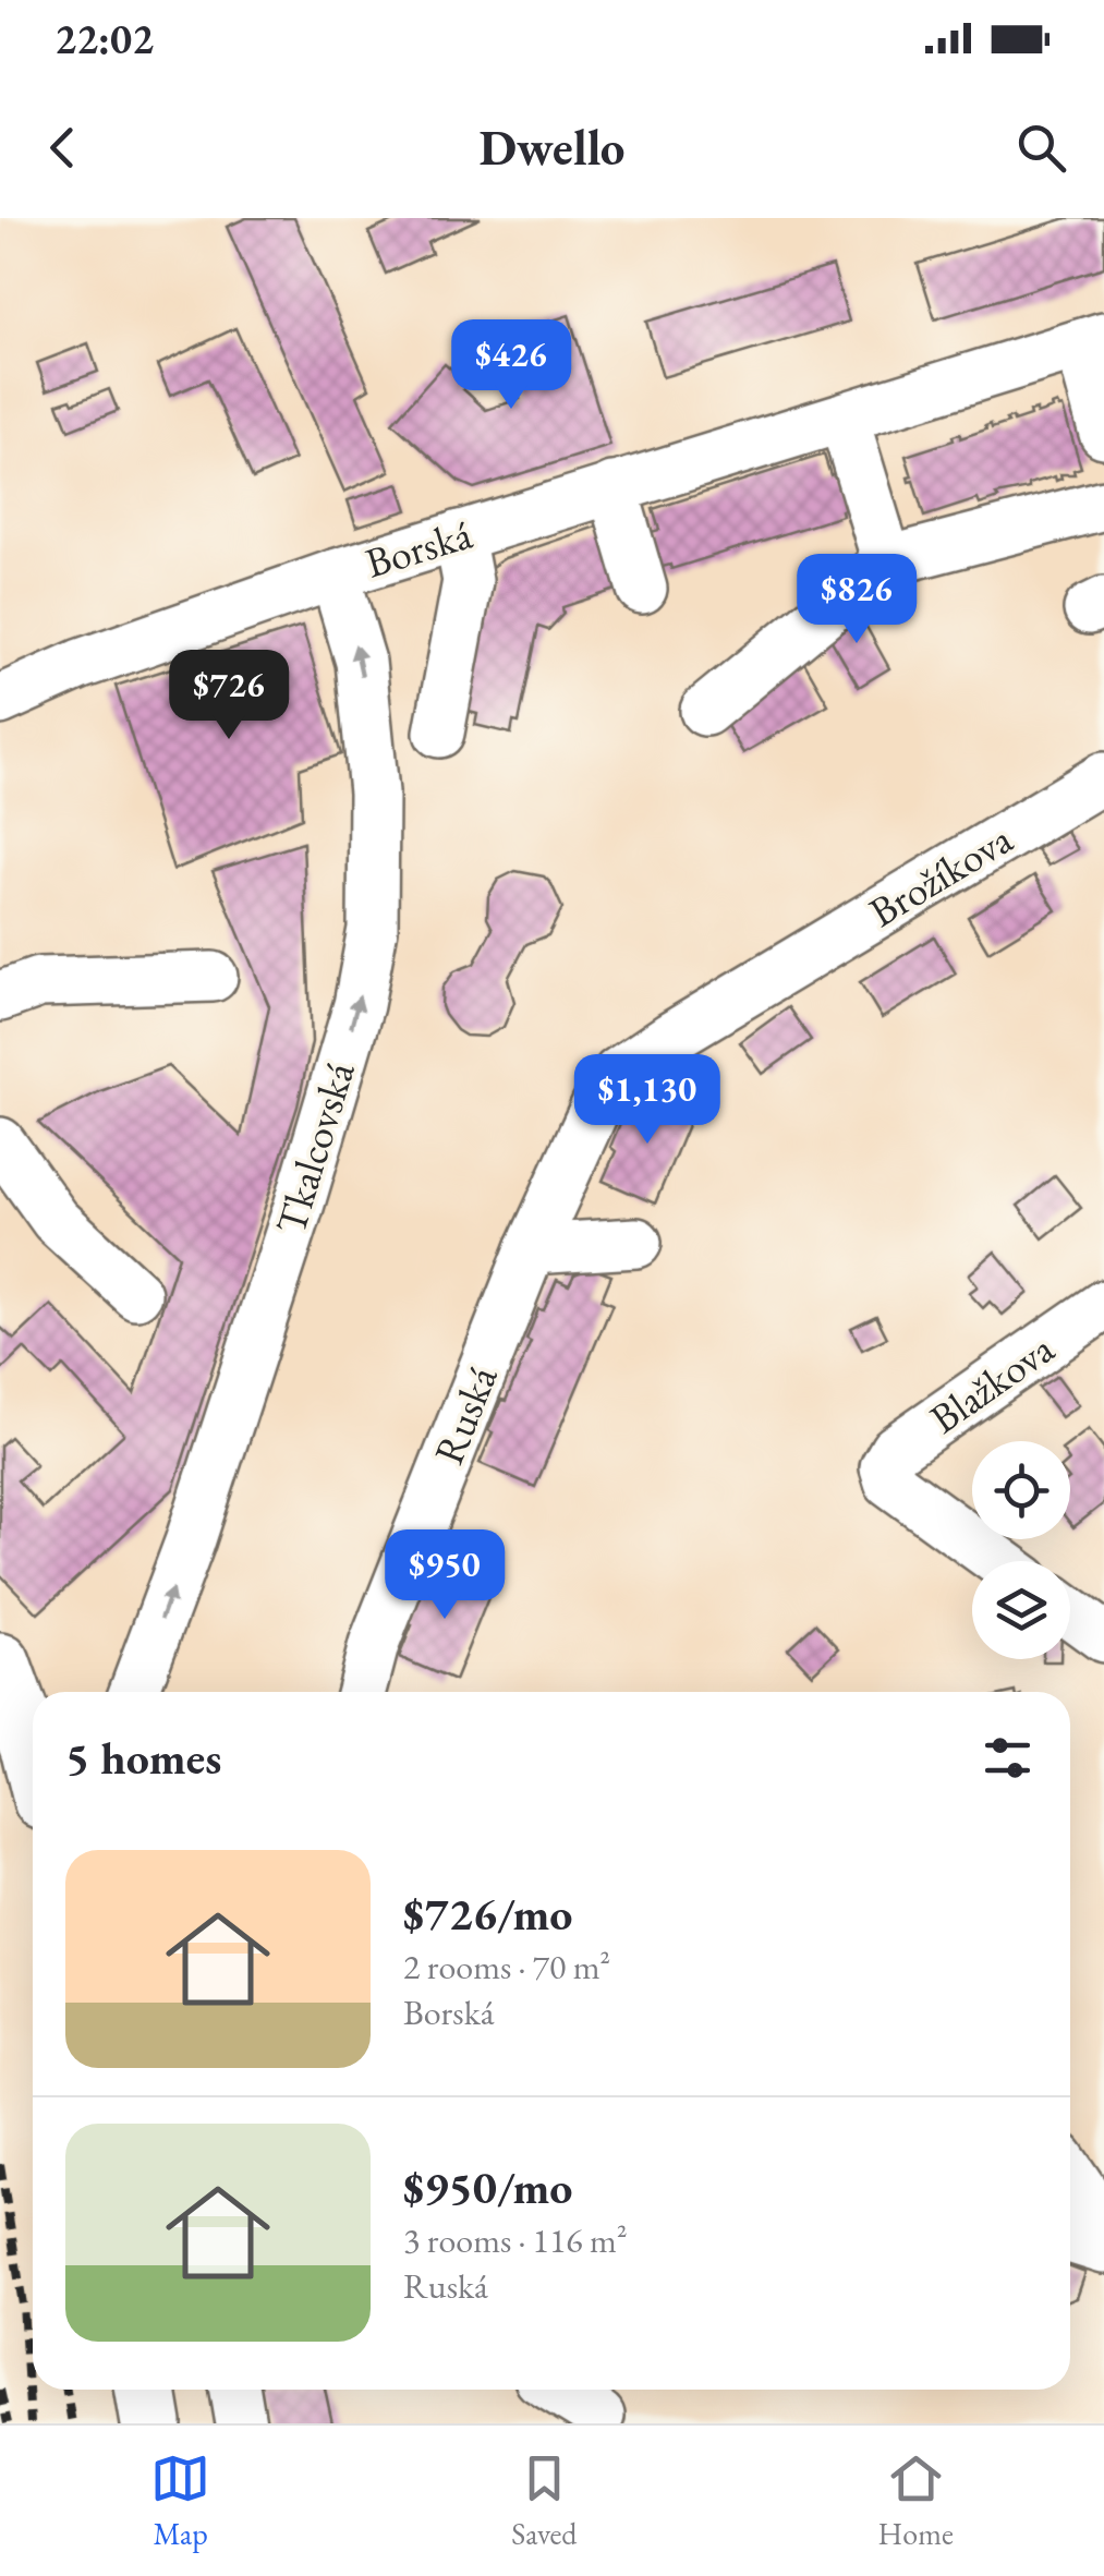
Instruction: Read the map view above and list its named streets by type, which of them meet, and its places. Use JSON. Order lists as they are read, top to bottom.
{
  "streets": {
    "street": [
      "Borská",
      "Brožíkova",
      "Tkalcovská",
      "Blažkova",
      "Ruská"
    ]
  },
  "crossings": [
    ["Borská", "Tkalcovská"],
    ["Brožíkova", "Ruská"]
  ],
  "one_way": ["Tkalcovská"],
  "page": {
    "status": "22:02",
    "header": "Dwello",
    "price": [
      "$426",
      "$826",
      "$726",
      "$1,130",
      "$950"
    ],
    "heading": "5 homes",
    "list": [
      {
        "name": "$726/mo",
        "note": "2 rooms · 70 m² · Borská"
      },
      {
        "name": "$950/mo",
        "note": "3 rooms · 116 m² · Ruská"
      }
    ],
    "tabs": ["Map", "Saved", "Home"]
  }
}
